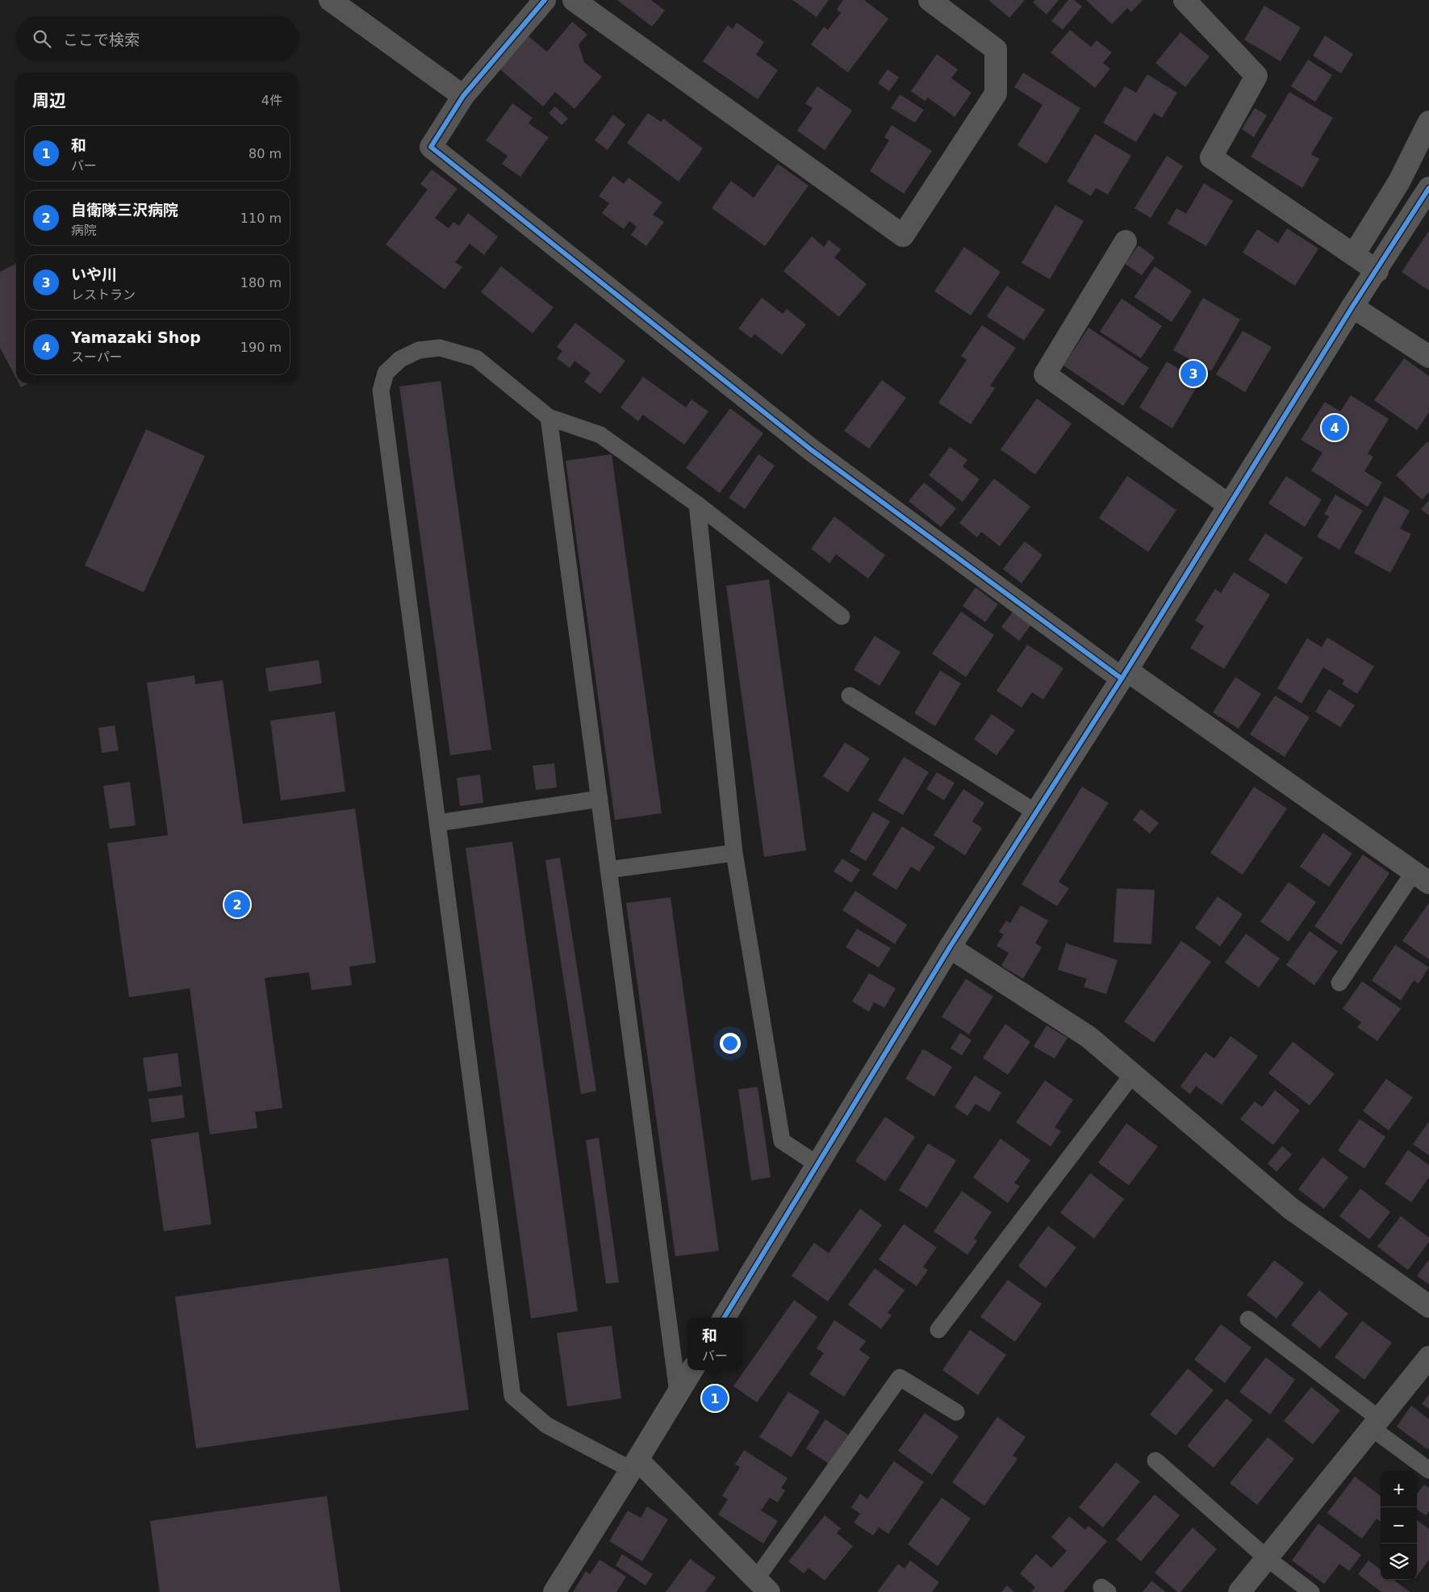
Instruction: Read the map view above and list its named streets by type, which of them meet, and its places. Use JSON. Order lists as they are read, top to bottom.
{
  "page": {
    "search": "ここで検索",
    "heading": ["周辺", "4件"],
    "list": [
      {
        "mark": "1",
        "name": "和",
        "note": "バー",
        "value": "80 m"
      },
      {
        "mark": "2",
        "name": "自衛隊三沢病院",
        "note": "病院",
        "value": "110 m"
      },
      {
        "mark": "3",
        "name": "いや川",
        "note": "レストラン",
        "value": "180 m"
      },
      {
        "mark": "4",
        "name": "Yamazaki Shop",
        "note": "スーパー",
        "value": "190 m"
      }
    ],
    "pins": [
      "3",
      "4",
      "2",
      "1"
    ],
    "popup": ["和", "バー"],
    "map_buttons": ["+", "−"]
  }
}
